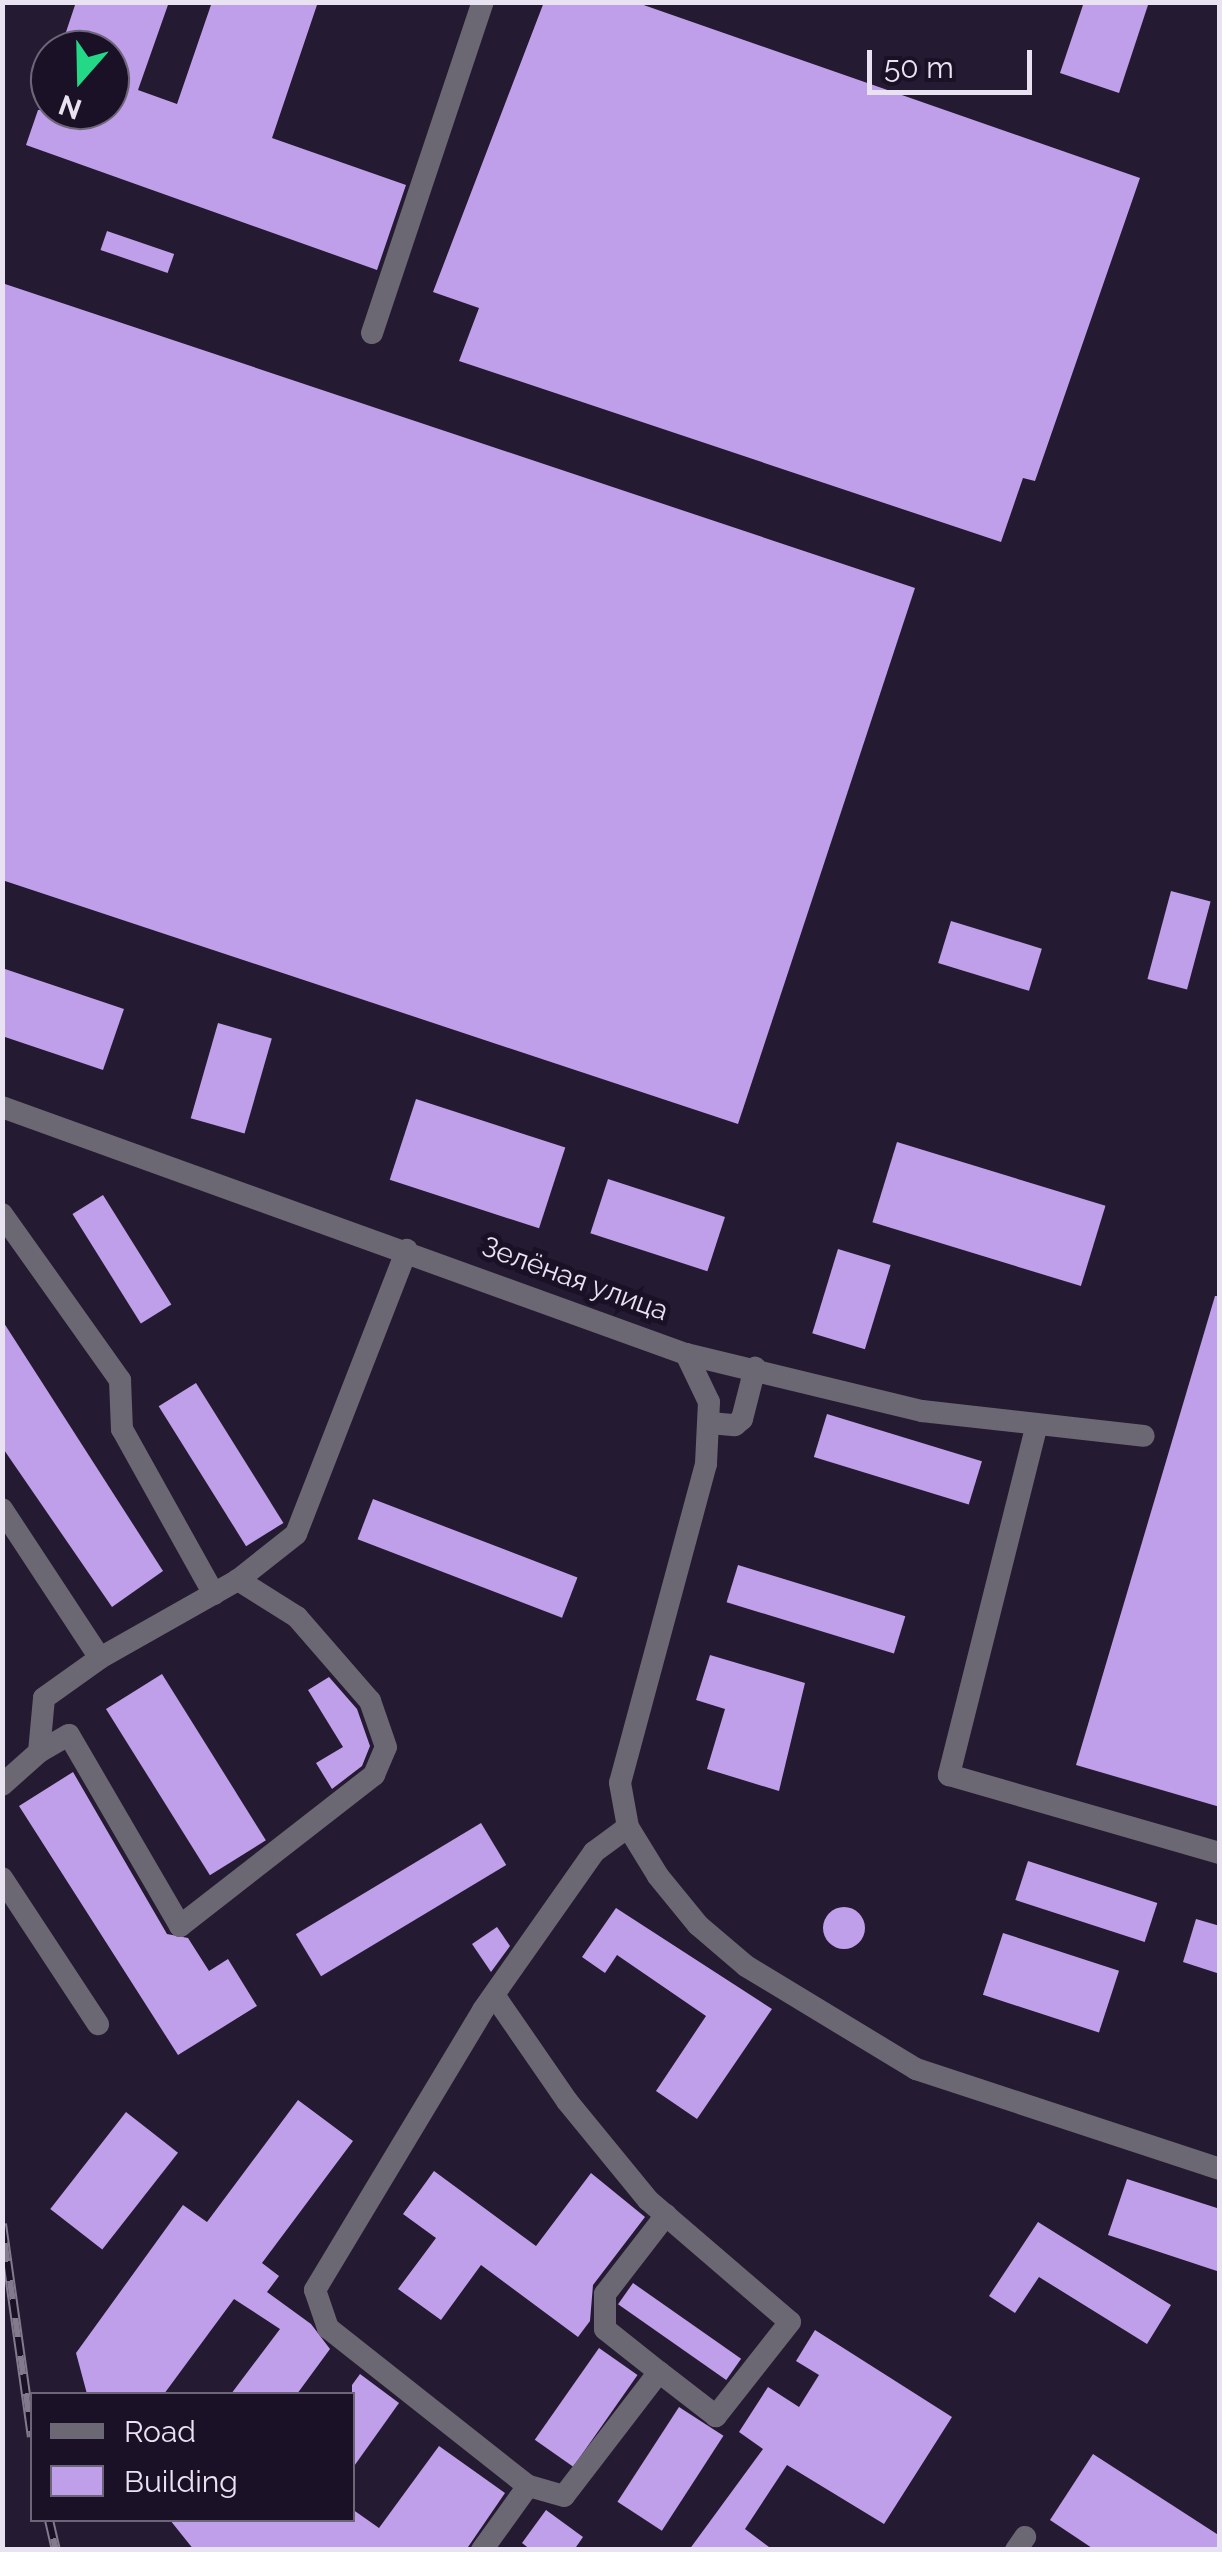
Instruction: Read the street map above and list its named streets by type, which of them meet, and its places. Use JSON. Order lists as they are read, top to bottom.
{
  "streets": {
    "street": ["Зелёная улица"]
  },
  "legend": ["Road", "Building"],
  "scale_bar": "50 m",
  "north": "bottom"
}
